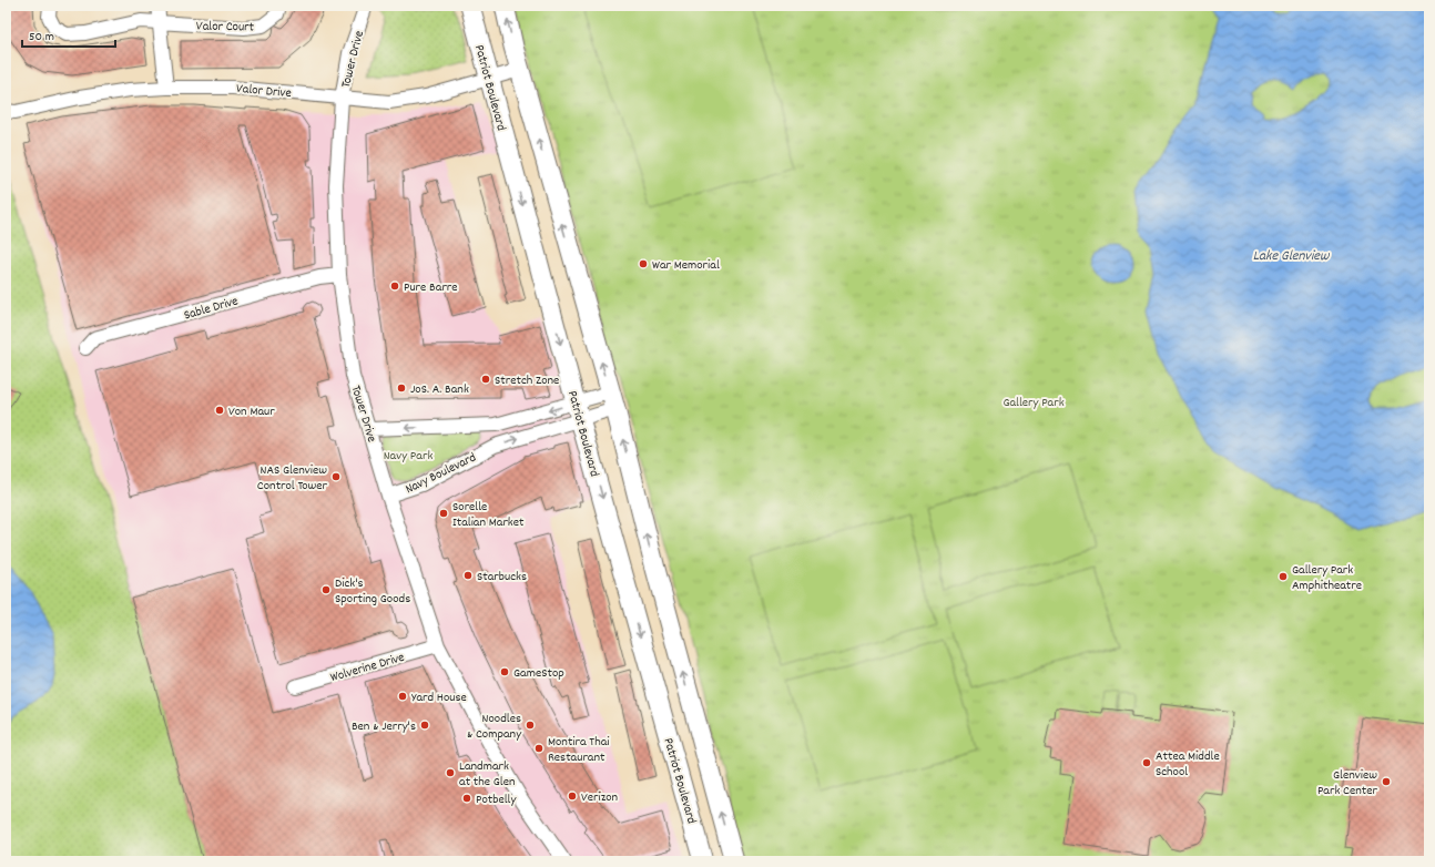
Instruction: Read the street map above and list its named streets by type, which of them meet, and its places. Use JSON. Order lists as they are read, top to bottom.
{
  "streets": {
    "main road": ["Patriot Boulevard"],
    "street": [
      "Valor Court",
      "Tower Drive",
      "Valor Drive",
      "Sable Drive",
      "Navy Boulevard",
      "Wolverine Drive"
    ]
  },
  "crossings": [
    ["Tower Drive", "Valor Drive"],
    ["Tower Drive", "Sable Drive"],
    ["Tower Drive", "Navy Boulevard"],
    ["Tower Drive", "Wolverine Drive"],
    ["Patriot Boulevard", "Valor Drive"],
    ["Patriot Boulevard", "Navy Boulevard"]
  ],
  "water": ["Lake Glenview"],
  "parks": ["Gallery Park", "Navy Park"],
  "places": [
    "War Memorial",
    "Pure Barre",
    "Stretch Zone",
    "JoS. A. Bank",
    "Von Maur",
    "NAS Glenview Control Tower",
    "Sorelle Italian Market",
    "Starbucks",
    "Gallery Park Amphitheatre",
    "Dick's Sporting Goods",
    "GameStop",
    "Yard House",
    "Ben & Jerry's",
    "Noodles & Company",
    "Montira Thai Restaurant",
    "Attea Middle School",
    "Landmark at the Glen",
    "Glenview Park Center",
    "Verizon",
    "Potbelly"
  ],
  "scale_bar": "50 m"
}
